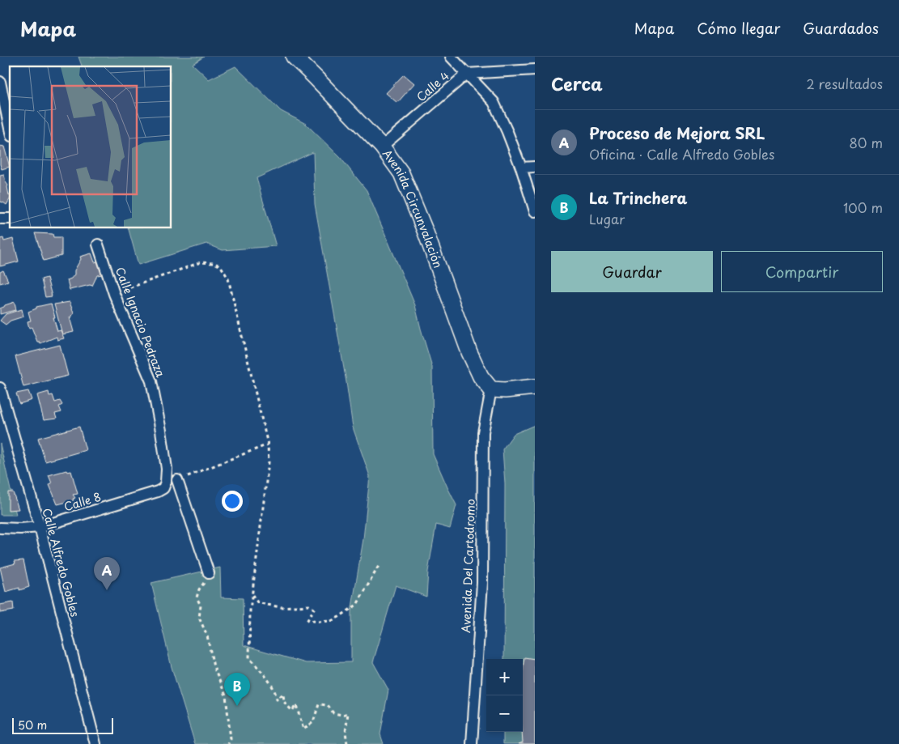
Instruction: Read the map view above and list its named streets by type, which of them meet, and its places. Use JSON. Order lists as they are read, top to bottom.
{
  "streets": {
    "street": [
      "Calle 4",
      "Avenida Circunvalación",
      "Calle Ignacio Pedraza",
      "Calle 8",
      "Calle Alfredo Gobles",
      "Avenida Del Cartodromo"
    ]
  },
  "crossings": [
    ["Calle 4", "Avenida Circunvalación"],
    ["Avenida Circunvalación", "Avenida Del Cartodromo"],
    ["Calle Ignacio Pedraza", "Calle 8"],
    ["Calle 8", "Calle Alfredo Gobles"]
  ],
  "scale_bar": "50 m",
  "page": {
    "header": "Mapa",
    "nav": ["Mapa", "Cómo llegar", "Guardados"],
    "heading": ["Cerca", "2 resultados"],
    "list": [
      {
        "mark": "A",
        "name": "Proceso de Mejora SRL",
        "note": "Oficina · Calle Alfredo Gobles",
        "value": "80 m"
      },
      {
        "mark": "B",
        "name": "La Trinchera",
        "note": "Lugar",
        "value": "100 m"
      }
    ],
    "buttons": ["Guardar", "Compartir"],
    "pins": ["A", "B"],
    "map_buttons": ["+", "−"],
    "scale": "50 m"
  }
}
